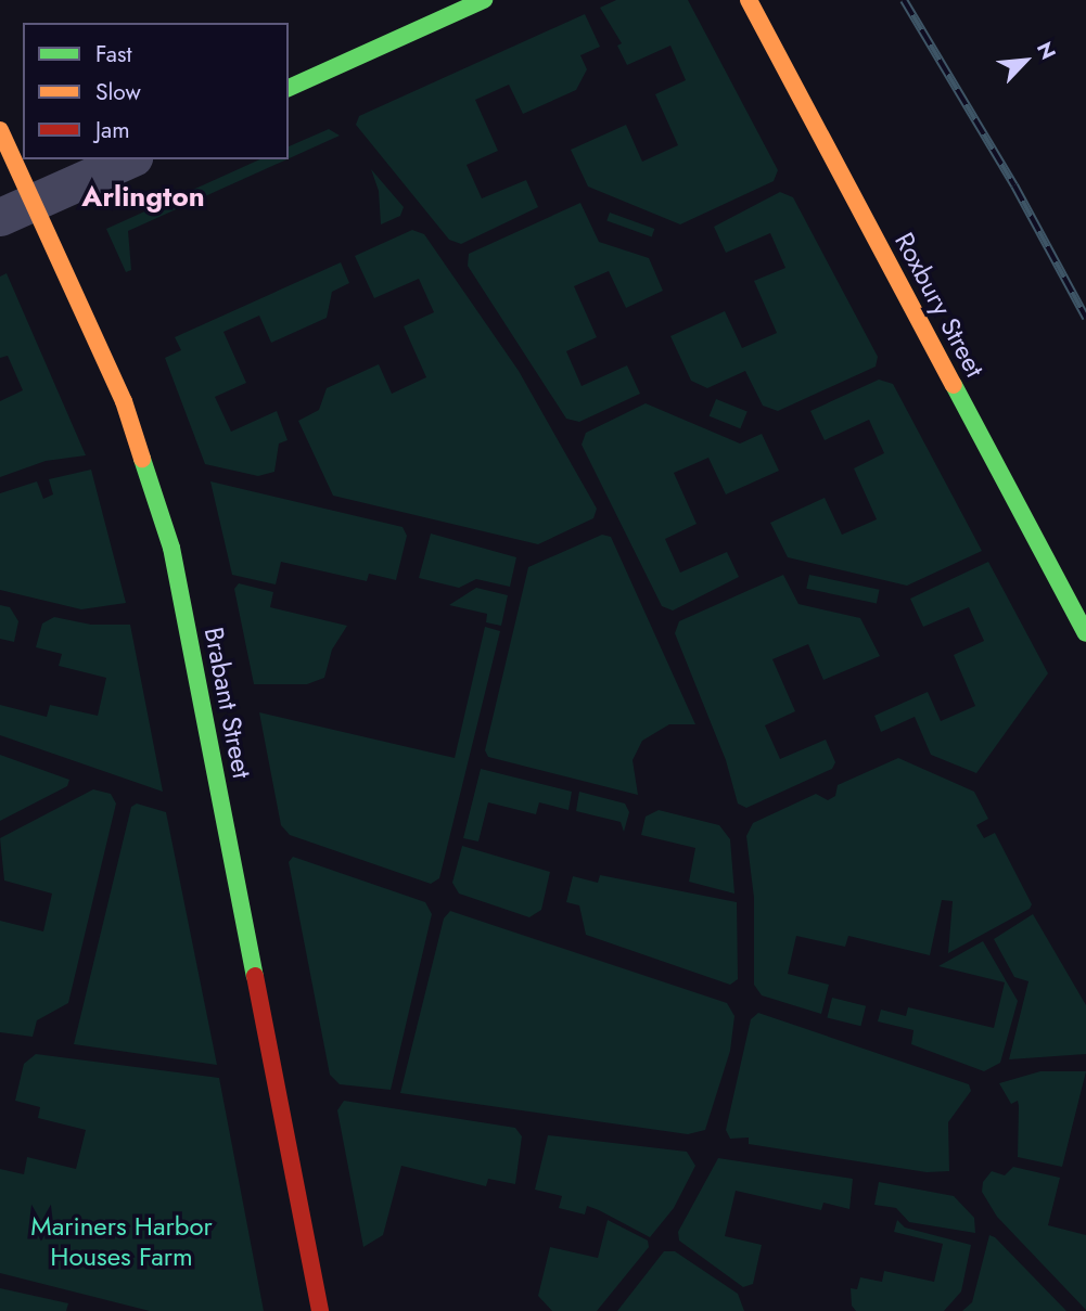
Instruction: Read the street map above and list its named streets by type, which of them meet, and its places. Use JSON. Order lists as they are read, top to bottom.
{
  "streets": {
    "street": ["Roxbury Street", "Brabant Street"]
  },
  "districts": ["Arlington"],
  "parks": ["Mariners Harbor Houses Farm"],
  "legend": ["Fast", "Slow", "Jam"],
  "north": "top right"
}
